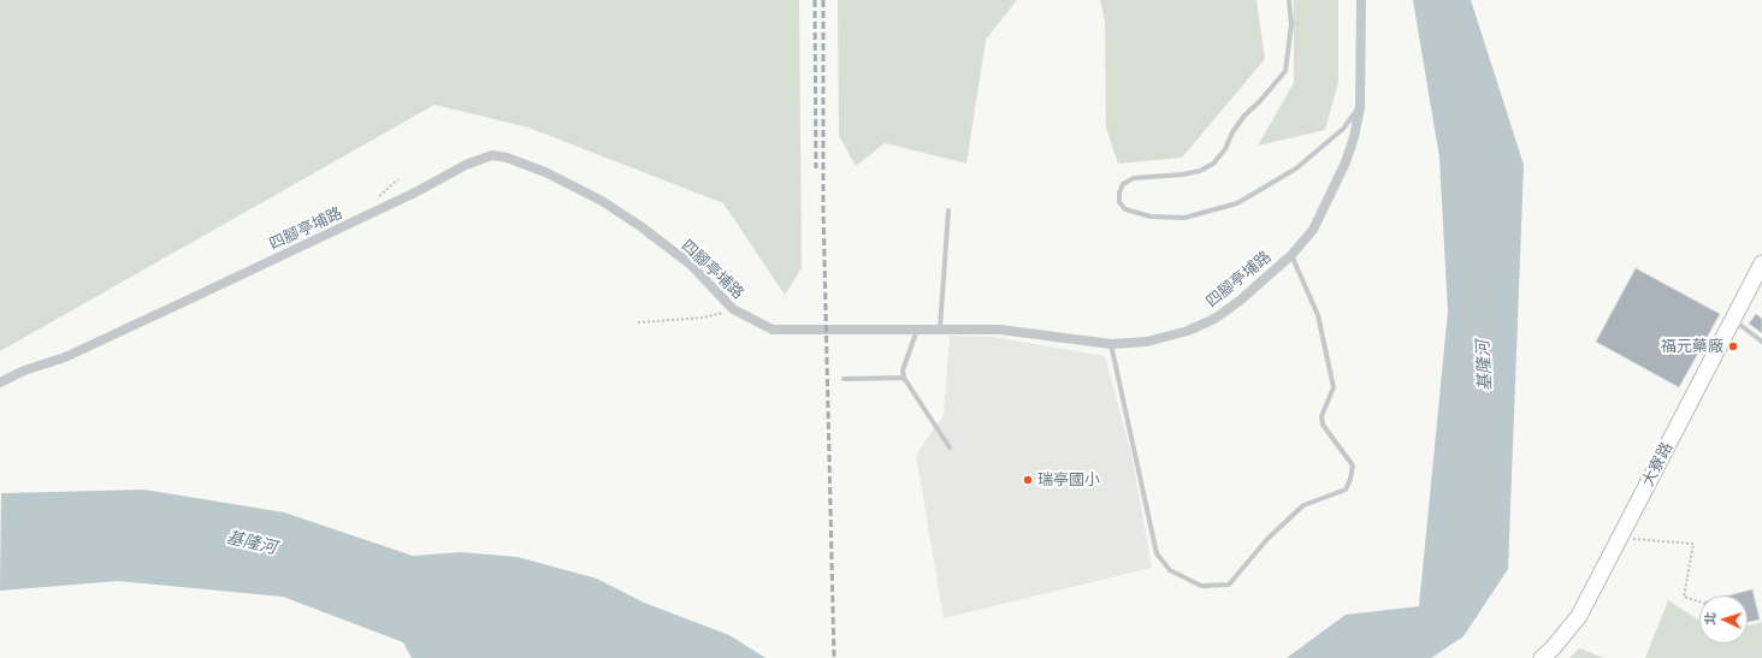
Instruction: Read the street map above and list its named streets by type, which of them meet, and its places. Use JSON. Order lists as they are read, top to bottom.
{
  "streets": {
    "main road": ["大寮路"],
    "street": ["四腳亭埔路"]
  },
  "water": ["基隆河"],
  "places": ["福元藥廠", "瑞亭國小"],
  "north": "left"
}
